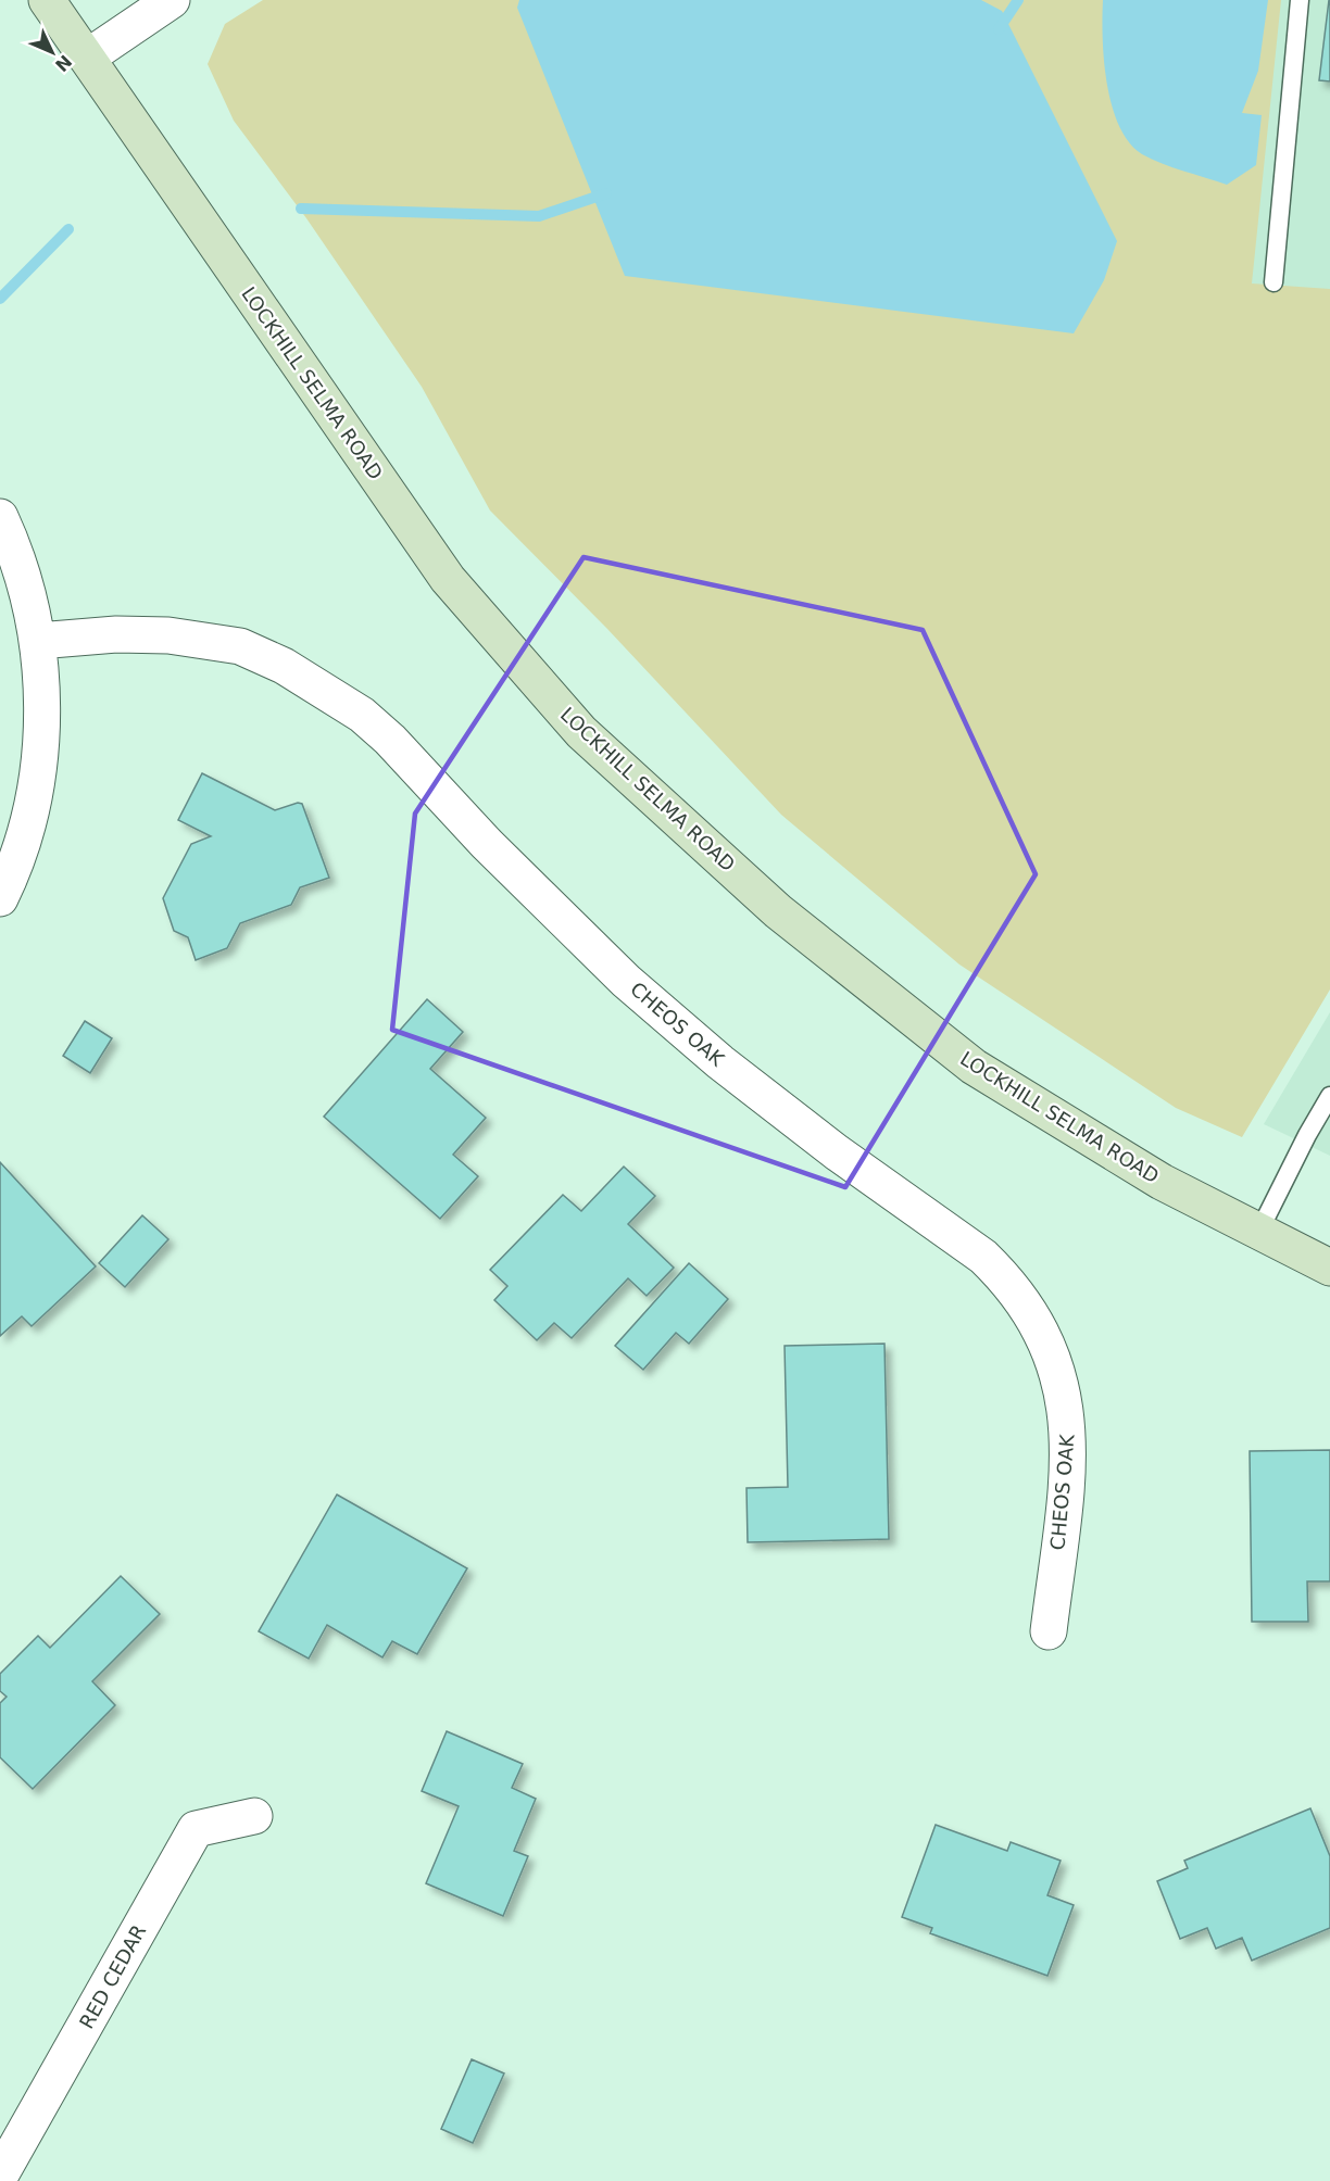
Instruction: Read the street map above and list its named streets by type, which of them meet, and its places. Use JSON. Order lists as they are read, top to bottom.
{
  "streets": {
    "main road": ["LOCKHILL SELMA ROAD"],
    "street": ["CHEOS OAK", "RED CEDAR"]
  },
  "north": "bottom right"
}
